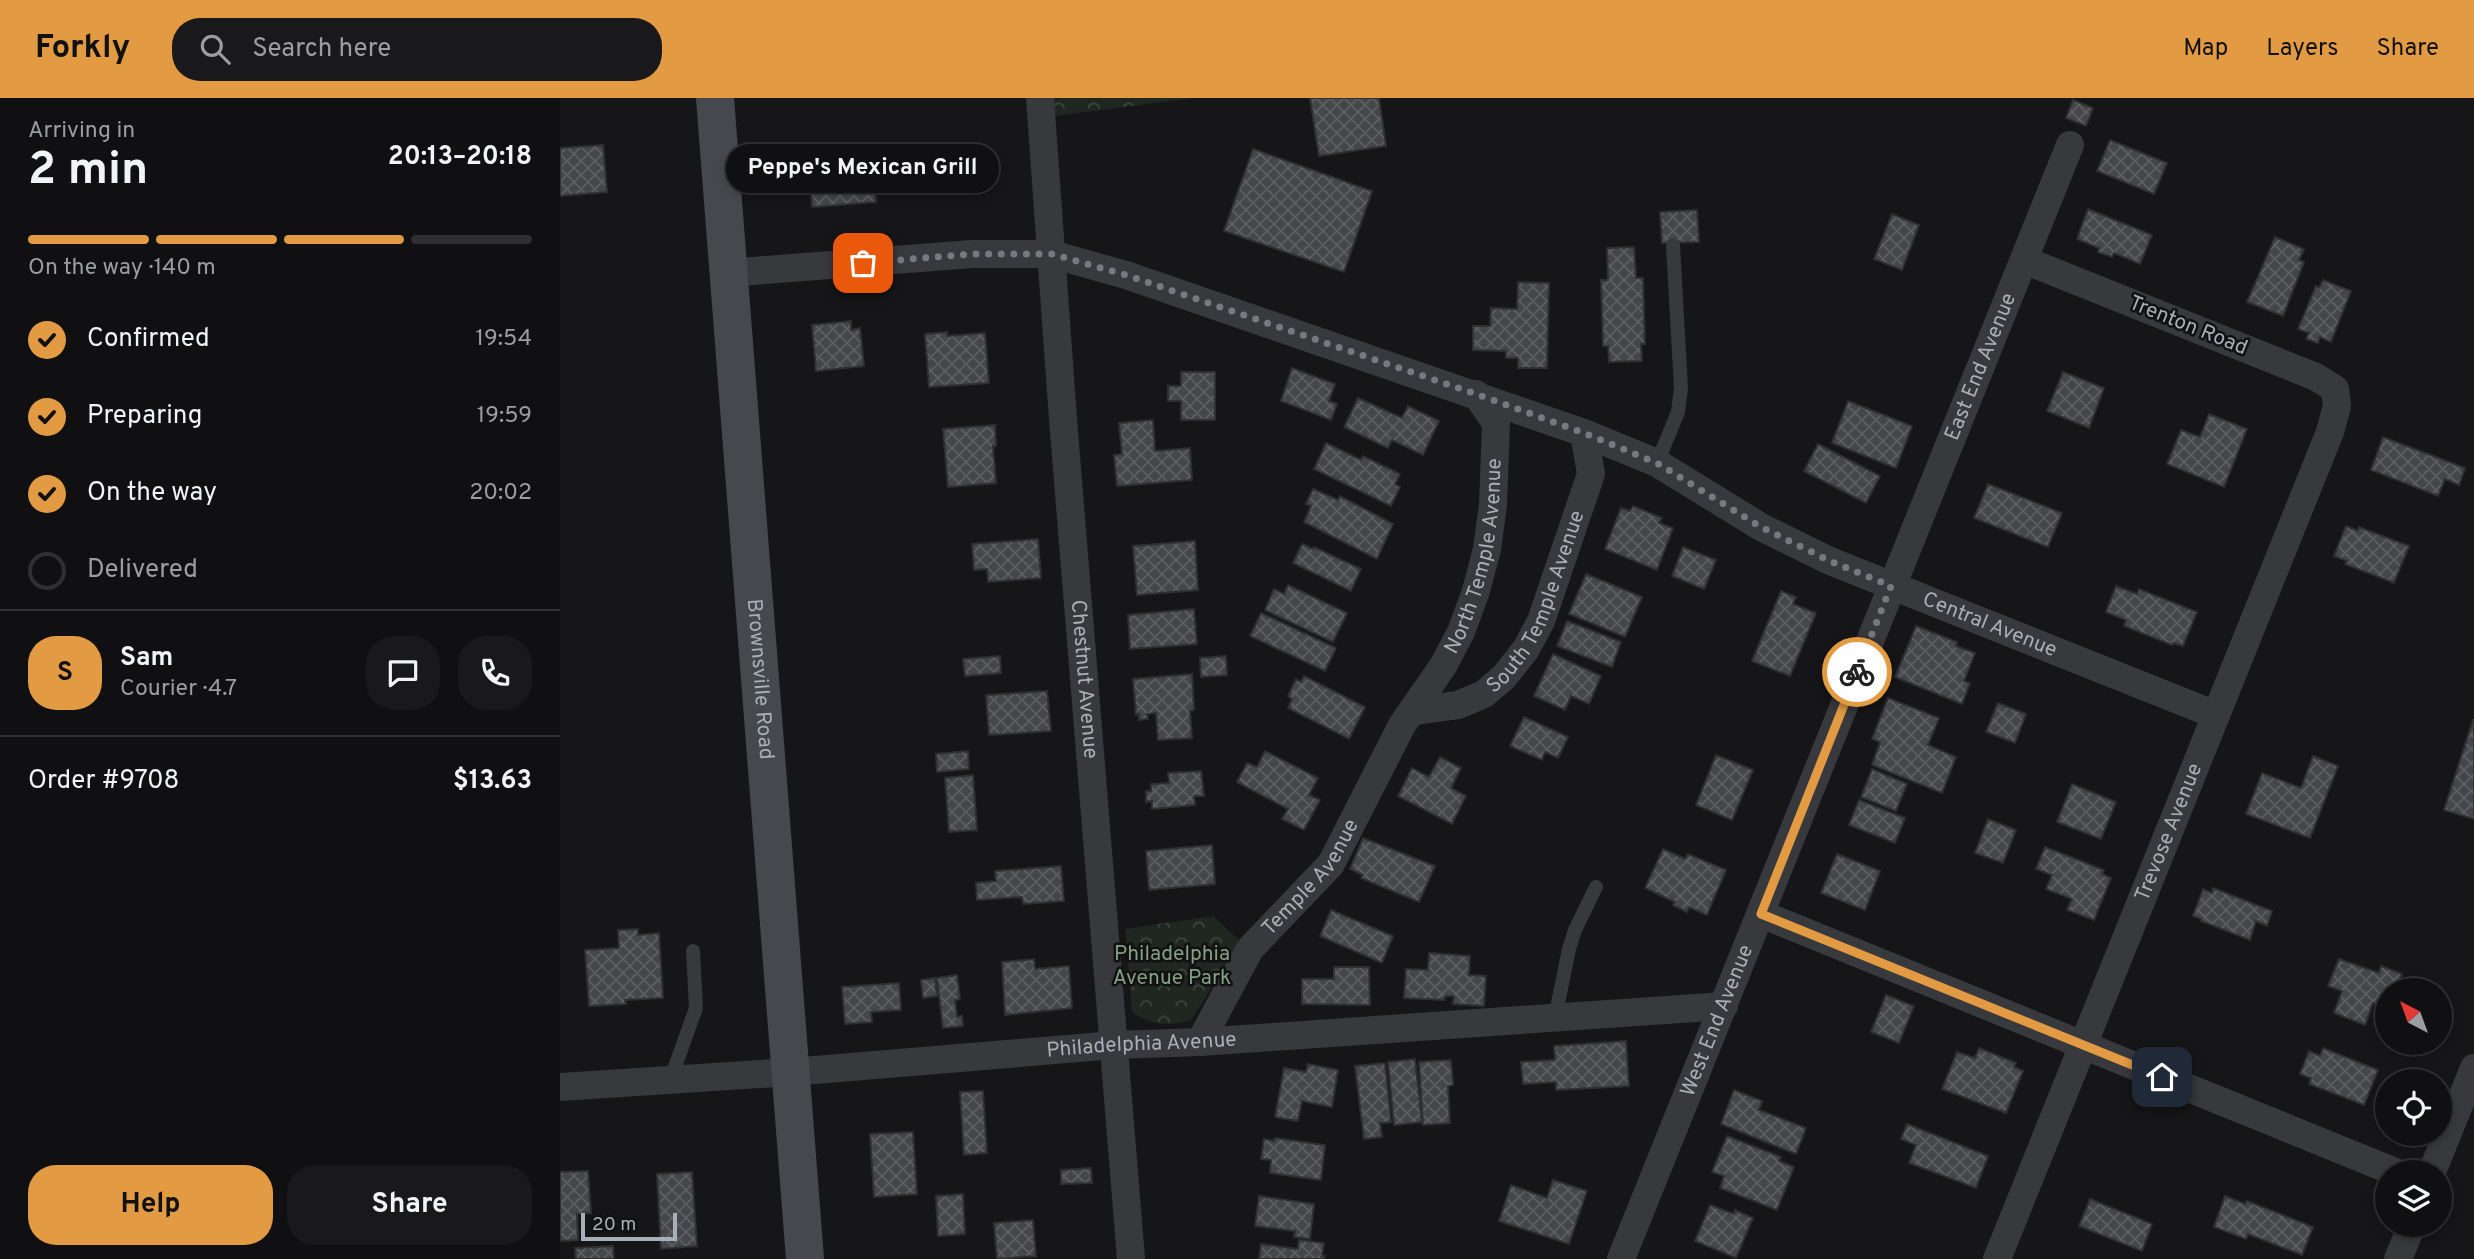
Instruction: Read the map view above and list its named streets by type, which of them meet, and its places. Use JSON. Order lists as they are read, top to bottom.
{
  "streets": {
    "street": [
      "Trenton Road",
      "East End Avenue",
      "North Temple Avenue",
      "South Temple Avenue",
      "Central Avenue",
      "Brownsville Road",
      "Chestnut Avenue",
      "Trevose Avenue",
      "Temple Avenue",
      "West End Avenue",
      "Philadelphia Avenue"
    ]
  },
  "crossings": [
    ["Trenton Road", "East End Avenue"],
    ["Trenton Road", "Trevose Avenue"],
    ["East End Avenue", "Central Avenue"],
    ["East End Avenue", "West End Avenue"],
    ["North Temple Avenue", "South Temple Avenue"],
    ["North Temple Avenue", "Central Avenue"],
    ["North Temple Avenue", "Temple Avenue"],
    ["South Temple Avenue", "Central Avenue"],
    ["South Temple Avenue", "Temple Avenue"],
    ["Central Avenue", "Brownsville Road"],
    ["Central Avenue", "Chestnut Avenue"],
    ["Central Avenue", "Trevose Avenue"],
    ["Central Avenue", "West End Avenue"],
    ["Brownsville Road", "Philadelphia Avenue"],
    ["Chestnut Avenue", "Philadelphia Avenue"],
    ["Temple Avenue", "Philadelphia Avenue"],
    ["West End Avenue", "Philadelphia Avenue"]
  ],
  "parks": ["Philadelphia Avenue Park"],
  "places": ["Peppe's Mexican Grill"],
  "scale_bar": "20 m",
  "north": "top left",
  "page": {
    "header": "Forkly",
    "search": "Search here",
    "nav": ["Map", "Layers", "Share"],
    "heading": ["2 min", "Arriving in", "20:13–20:18"],
    "panel": [
      "Sam",
      "Courier · 4.7",
      "Order #9708",
      "$13.63"
    ],
    "bubble": "Peppe's Mexican Grill",
    "bar": "On the way · 140 m",
    "list": [
      ["Confirmed", "19:54"],
      ["Preparing", "19:59"],
      ["On the way", "20:02"],
      "Delivered"
    ],
    "round": "S",
    "buttons": ["Help", "Share"],
    "scale": "20 m"
  }
}
